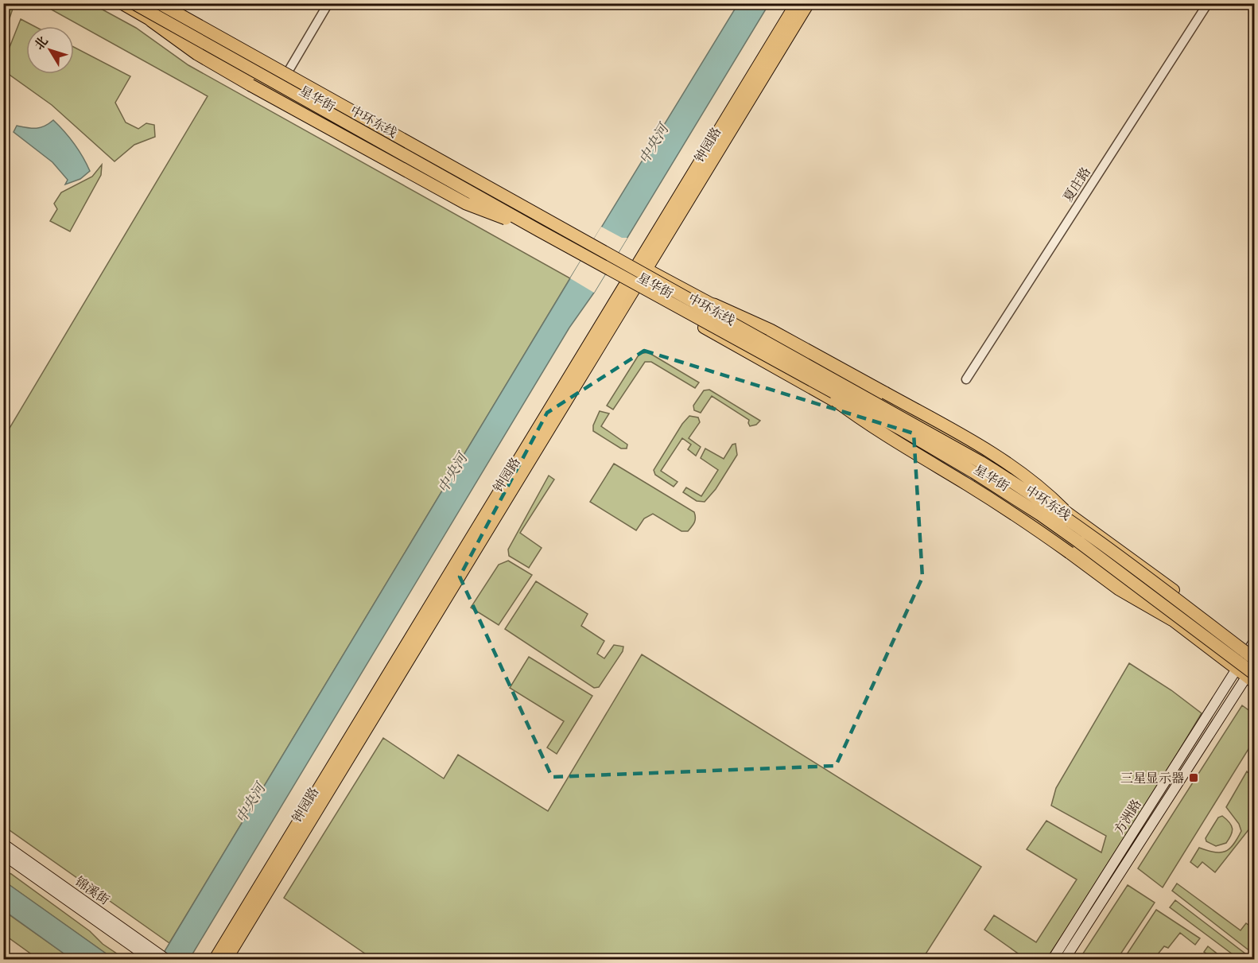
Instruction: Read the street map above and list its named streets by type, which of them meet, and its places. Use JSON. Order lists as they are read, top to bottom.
{
  "streets": {
    "highway": ["中环东线"],
    "main road": [
      "星华街",
      "钟园路",
      "方洲路",
      "锦溪街"
    ],
    "street": ["夏庄路"]
  },
  "crossings": [
    ["星华街", "中环东线"],
    ["星华街", "钟园路"],
    ["星华街", "方洲路"],
    ["中环东线", "方洲路"]
  ],
  "water": ["中央河"],
  "places": {
    "transit": ["三星显示器"]
  },
  "north": "top left"
}
